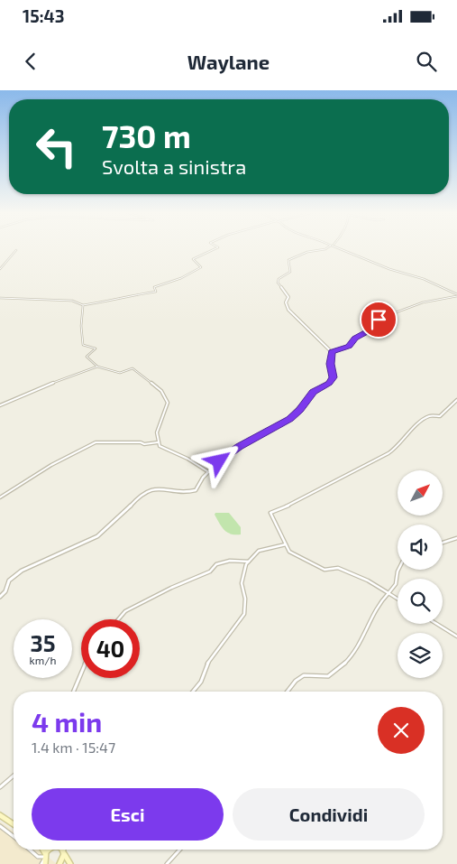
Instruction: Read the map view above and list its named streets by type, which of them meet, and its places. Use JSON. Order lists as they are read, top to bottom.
{
  "north": "top right",
  "page": {
    "status": "15:43",
    "header": "Waylane",
    "turn": ["730 m", "Svolta a sinistra"],
    "speed": "35 km/h",
    "limit": "40",
    "heading": ["4 min", "1.4 km · 15:47"],
    "buttons": ["Esci", "Condividi"]
  }
}
